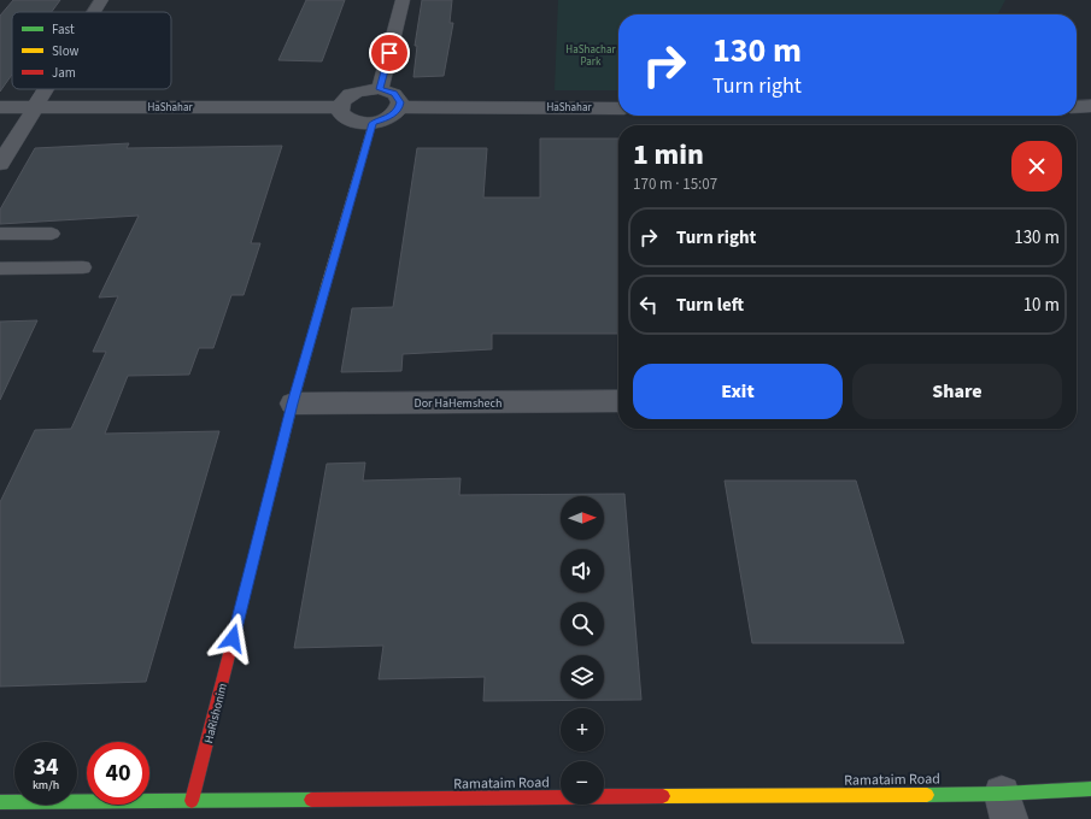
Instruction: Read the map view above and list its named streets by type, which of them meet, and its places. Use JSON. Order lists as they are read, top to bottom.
{
  "streets": {
    "street": [
      "HaShahar",
      "Dor HaHemshech",
      "HaRishonim",
      "Ramataim Road"
    ]
  },
  "crossings": [
    ["Dor HaHemshech", "HaRishonim"],
    ["HaRishonim", "Ramataim Road"]
  ],
  "parks": ["HaShachar Park"],
  "legend": ["Fast", "Slow", "Jam"],
  "north": "right",
  "page": {
    "turn": ["130 m", "Turn right"],
    "heading": ["1 min", "170 m · 15:07"],
    "list": [
      {
        "name": "Turn right",
        "value": "130 m"
      },
      {
        "name": "Turn left",
        "value": "10 m"
      }
    ],
    "buttons": ["Exit", "Share"],
    "map_buttons": ["+", "−"],
    "speed": "34 km/h",
    "limit": "40"
  }
}
